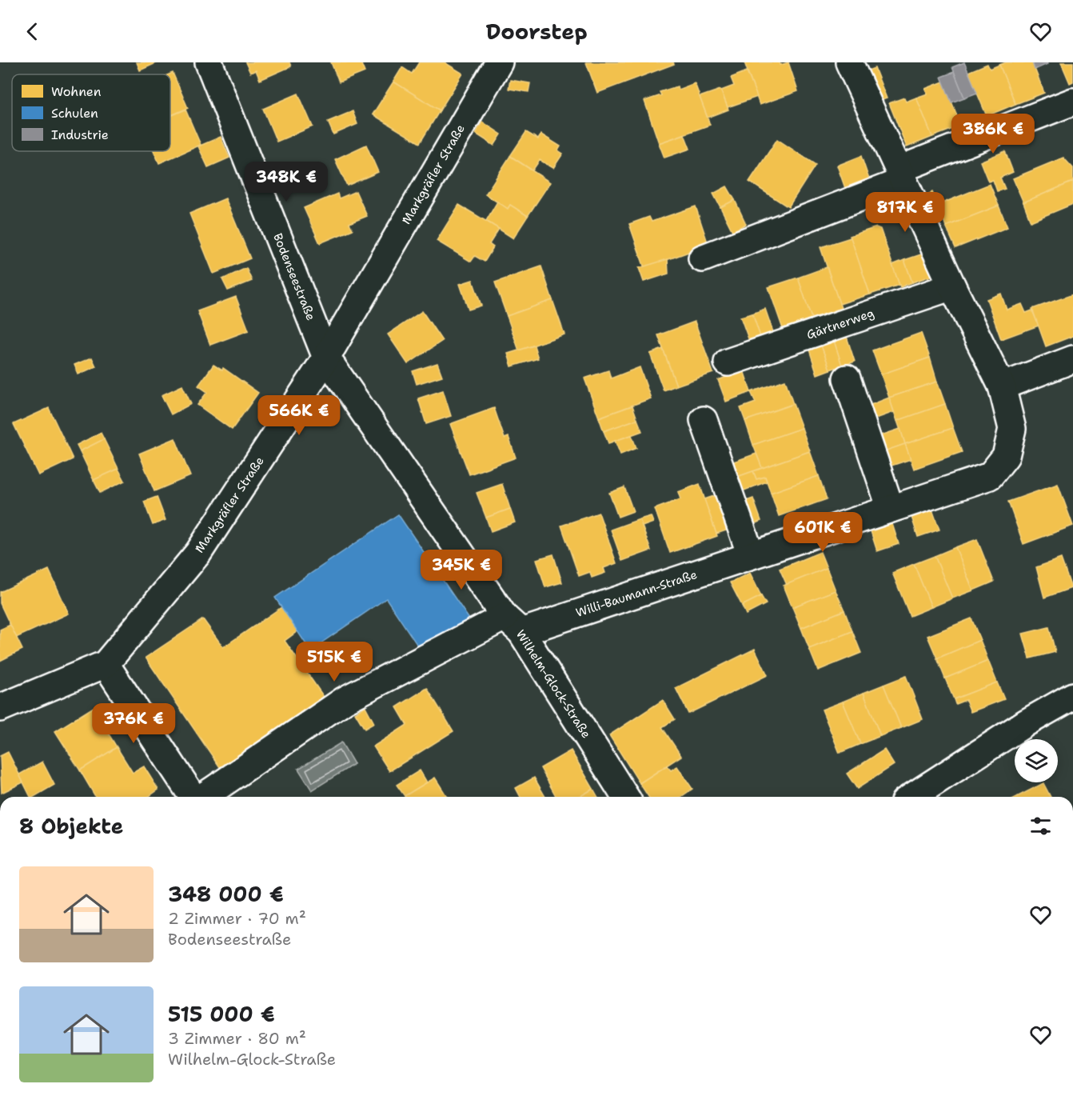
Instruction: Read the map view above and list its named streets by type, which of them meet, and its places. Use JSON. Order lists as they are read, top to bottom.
{
  "streets": {
    "street": [
      "Markgräfler Straße",
      "Bodenseestraße",
      "Gärtnerweg",
      "Willi-Baumann-Straße",
      "Wilhelm-Glock-Straße"
    ]
  },
  "crossings": [
    ["Markgräfler Straße", "Bodenseestraße"],
    ["Markgräfler Straße", "Wilhelm-Glock-Straße"],
    ["Bodenseestraße", "Wilhelm-Glock-Straße"],
    ["Willi-Baumann-Straße", "Wilhelm-Glock-Straße"]
  ],
  "legend": ["Wohnen", "Schulen", "Industrie"],
  "page": {
    "header": "Doorstep",
    "price": [
      "386K €",
      "348K €",
      "817K €",
      "566K €",
      "601K €",
      "345K €",
      "515K €",
      "376K €"
    ],
    "heading": "8 Objekte",
    "list": [
      {
        "name": "348 000 €",
        "note": "2 Zimmer · 70 m² · Bodenseestraße"
      },
      {
        "name": "515 000 €",
        "note": "3 Zimmer · 80 m² · Wilhelm-Glock-Straße"
      }
    ]
  }
}
